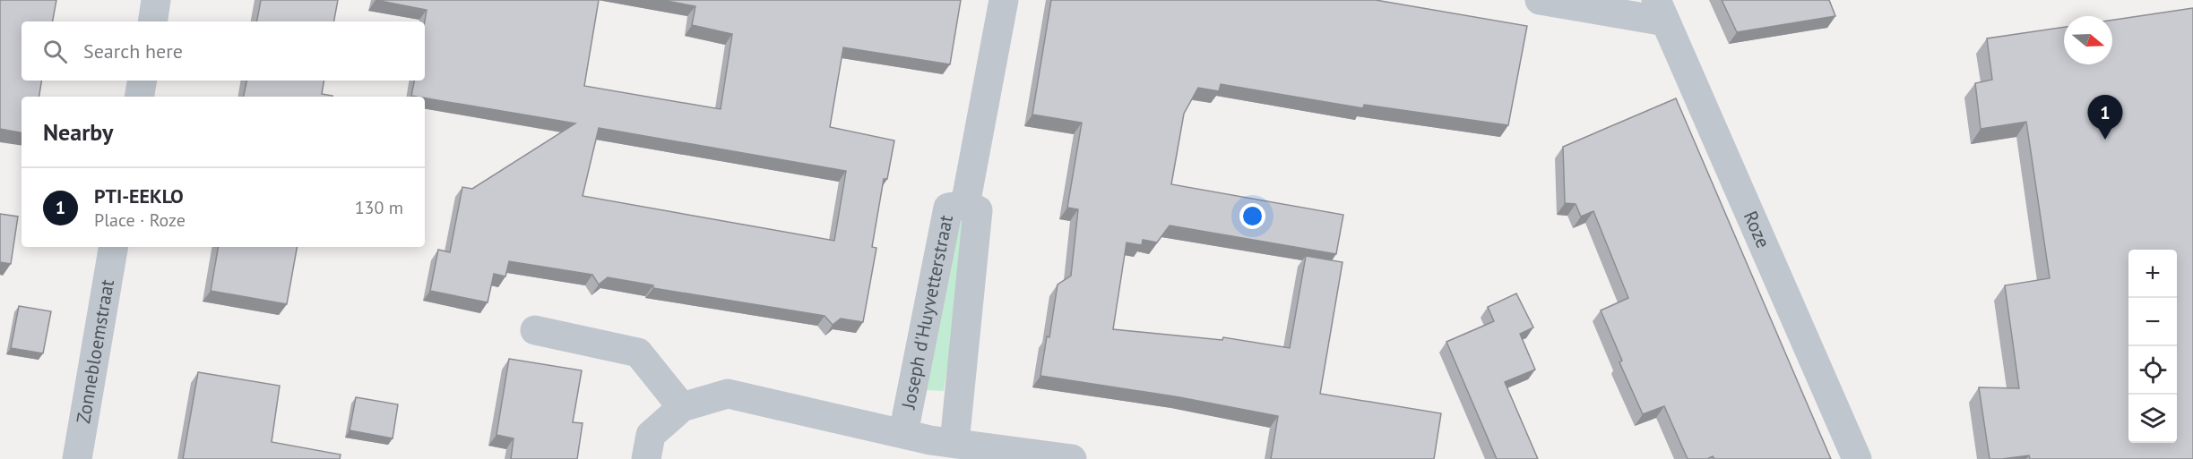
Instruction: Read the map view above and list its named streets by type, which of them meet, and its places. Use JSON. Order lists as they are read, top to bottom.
{
  "streets": {
    "street": ["Roze", "Joseph d'Huyvetterstraat", "Zonnebloemstraat"]
  },
  "north": "right",
  "page": {
    "search": "Search here",
    "pins": "1",
    "heading": "Nearby",
    "list": [
      {
        "mark": "1",
        "name": "PTI-EEKLO",
        "note": "Place · Roze",
        "value": "130 m"
      }
    ],
    "map_buttons": ["+", "−"]
  }
}
